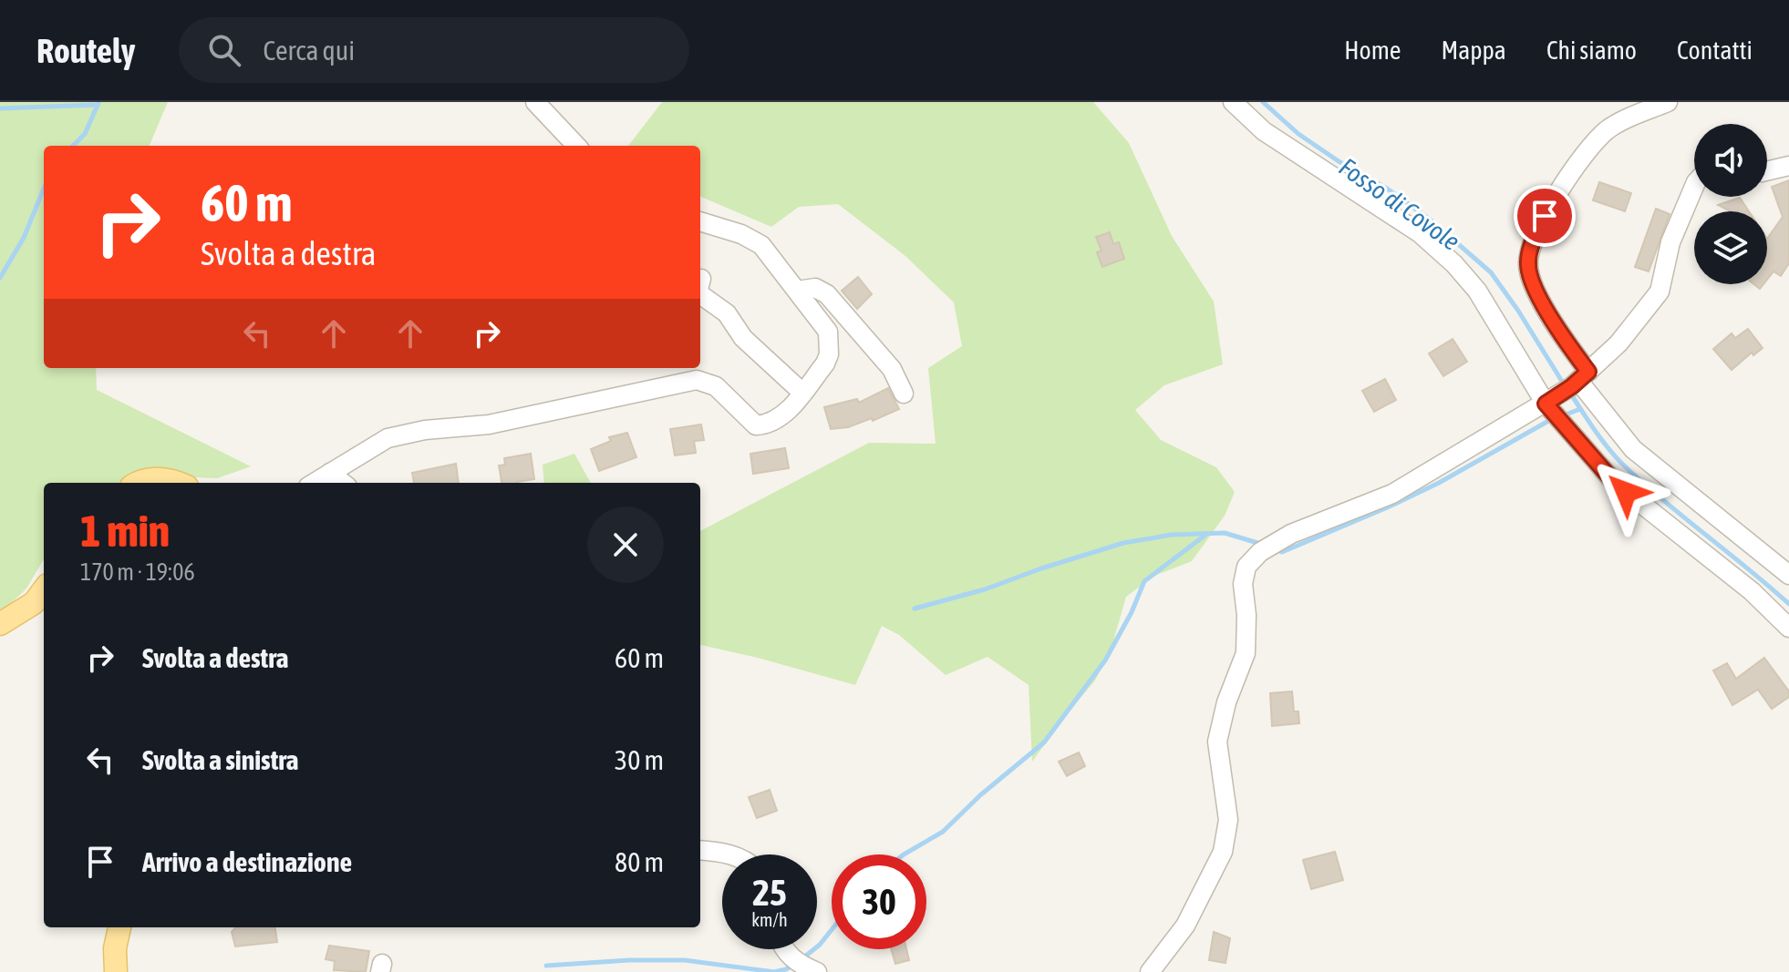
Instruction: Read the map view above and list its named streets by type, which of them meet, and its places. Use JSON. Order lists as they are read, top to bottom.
{
  "water": ["Fosso di Covole"],
  "page": {
    "header": "Routely",
    "search": "Cerca qui",
    "nav": [
      "Home",
      "Mappa",
      "Chi siamo",
      "Contatti"
    ],
    "turn": ["60 m", "Svolta a destra"],
    "heading": ["1 min", "170 m · 19:06"],
    "list": [
      {
        "name": "Svolta a destra",
        "value": "60 m"
      },
      {
        "name": "Svolta a sinistra",
        "value": "30 m"
      },
      {
        "name": "Arrivo a destinazione",
        "value": "80 m"
      }
    ],
    "speed": "25 km/h",
    "limit": "30"
  }
}
